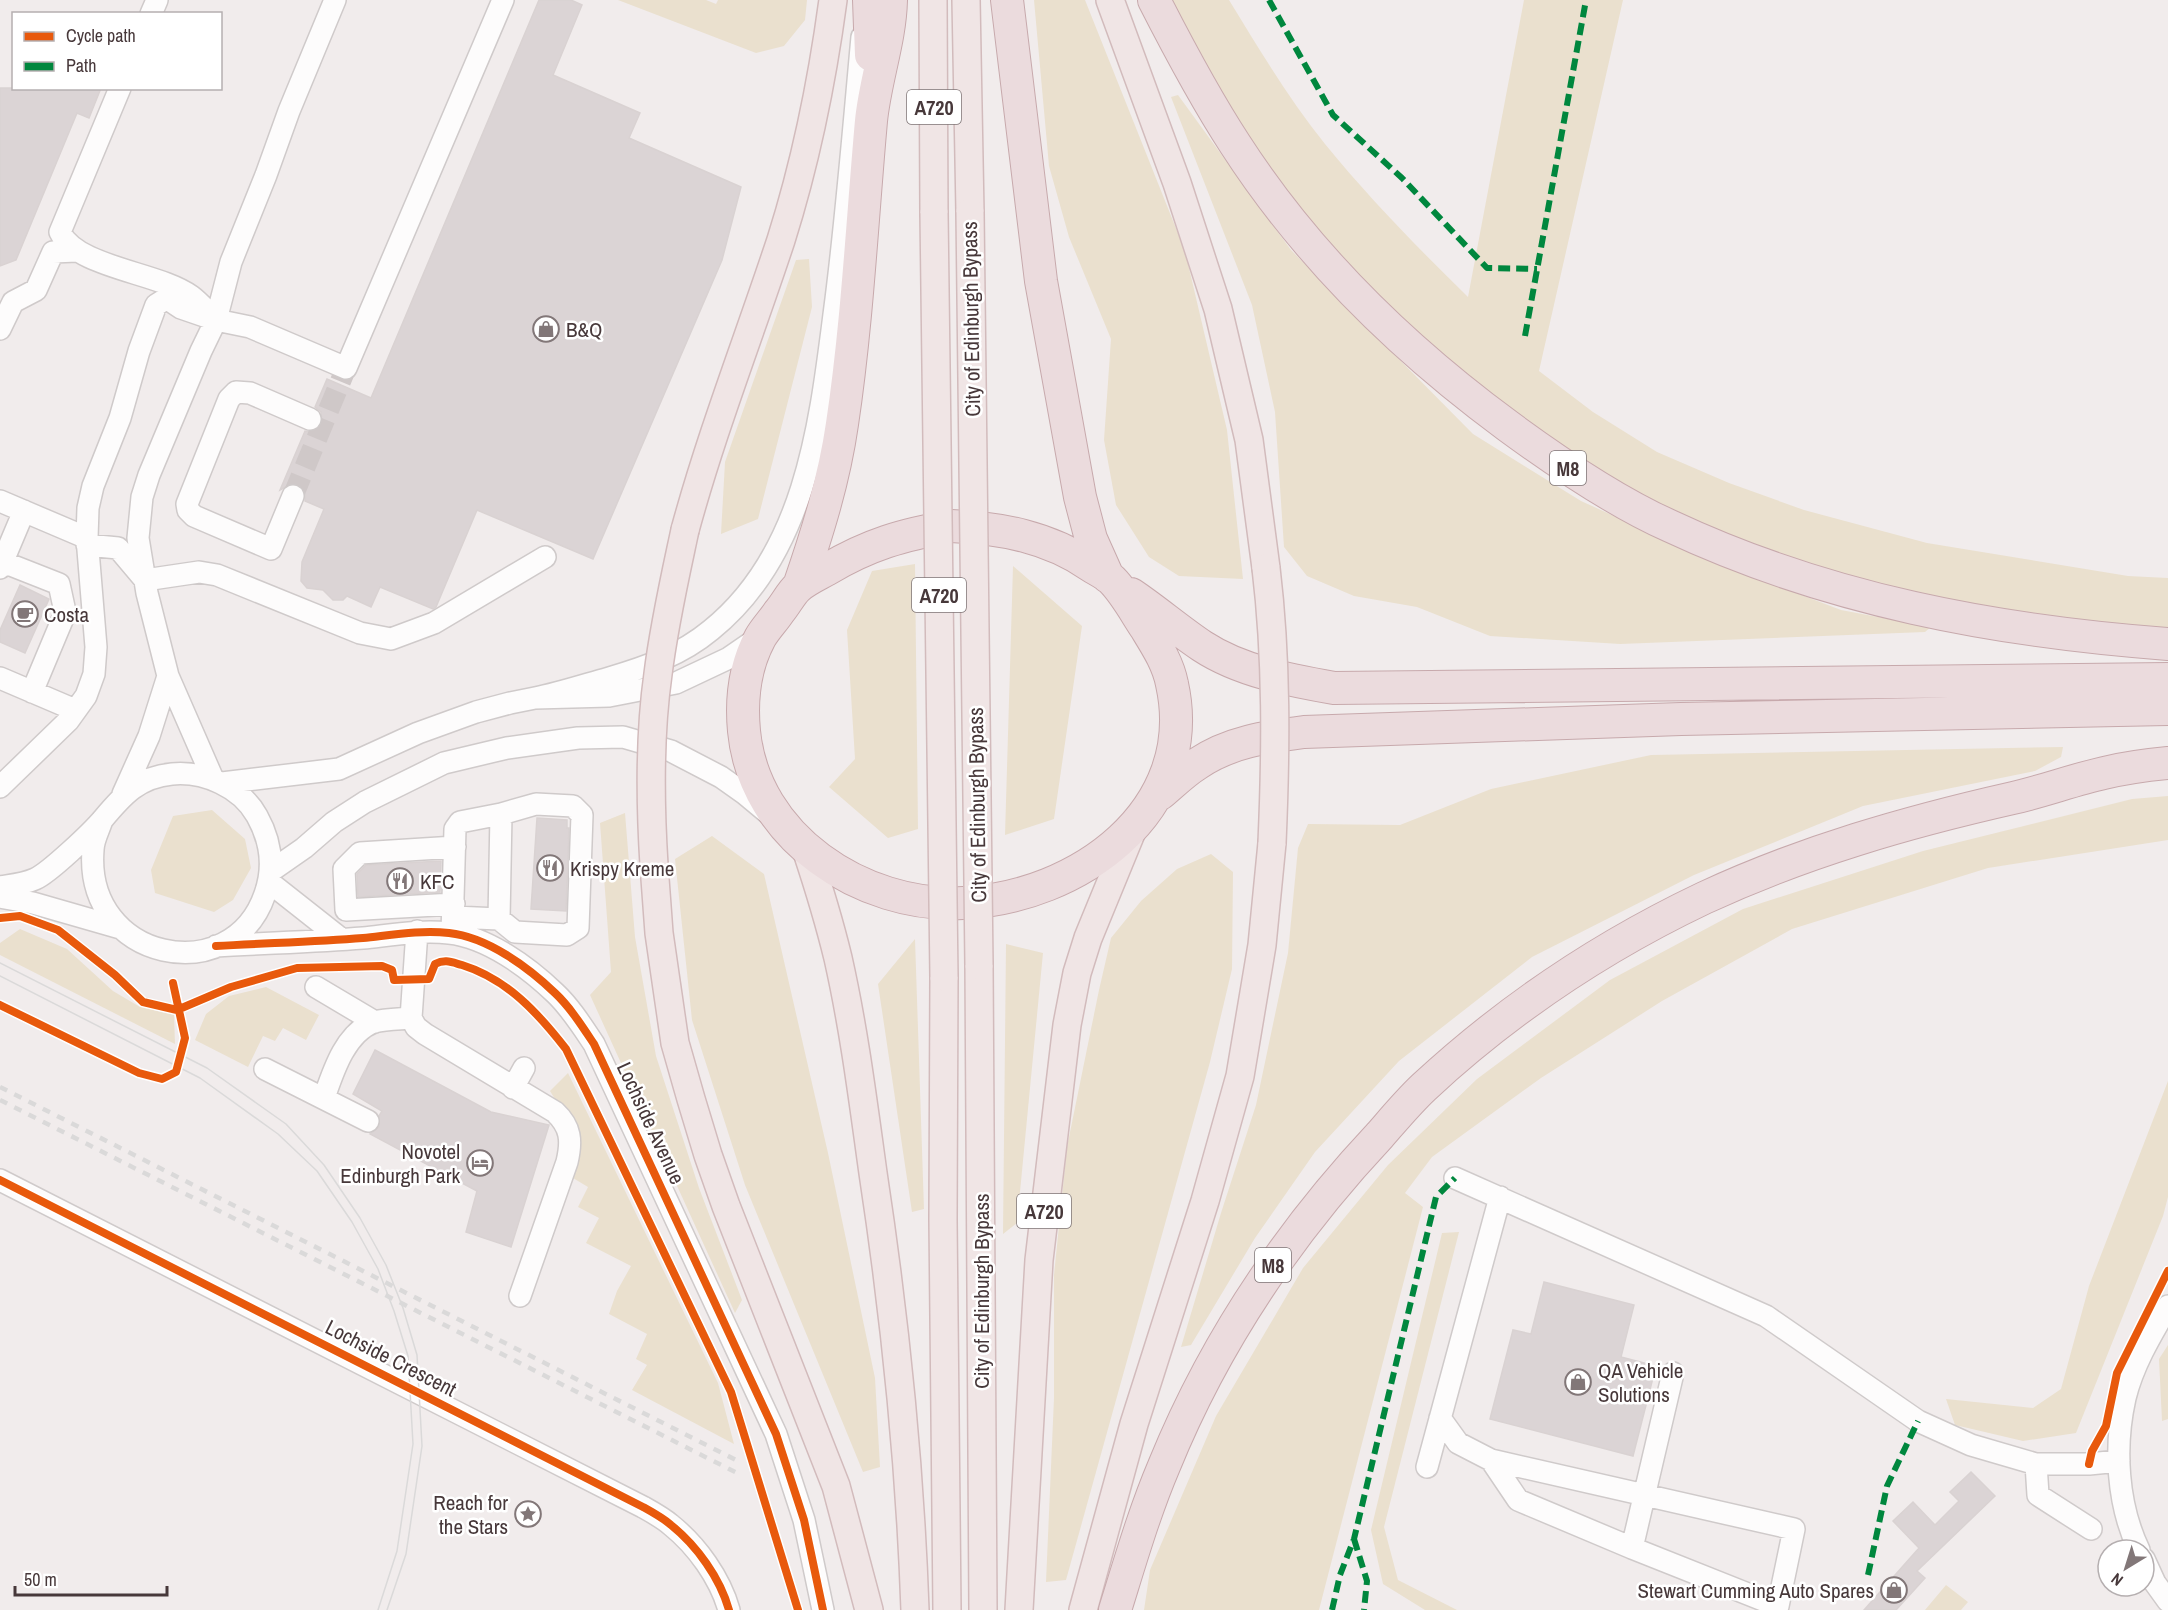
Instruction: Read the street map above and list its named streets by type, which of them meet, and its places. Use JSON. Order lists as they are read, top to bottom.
{
  "streets": {
    "highway": ["M8"],
    "main road": ["A720", "City of Edinburgh Bypass"],
    "street": ["Lochside Avenue", "Lochside Crescent"]
  },
  "places": {
    "shop": ["B&Q", "QA Vehicle Solutions", "Stewart Cumming Auto Spares"],
    "cafe": ["Costa"],
    "restaurant": ["Krispy Kreme", "KFC"],
    "hotel": ["Novotel Edinburgh Park"],
    "place": ["Reach for the Stars"]
  },
  "legend": ["Cycle path", "Path"],
  "scale_bar": "50 m",
  "north": "bottom left"
}
